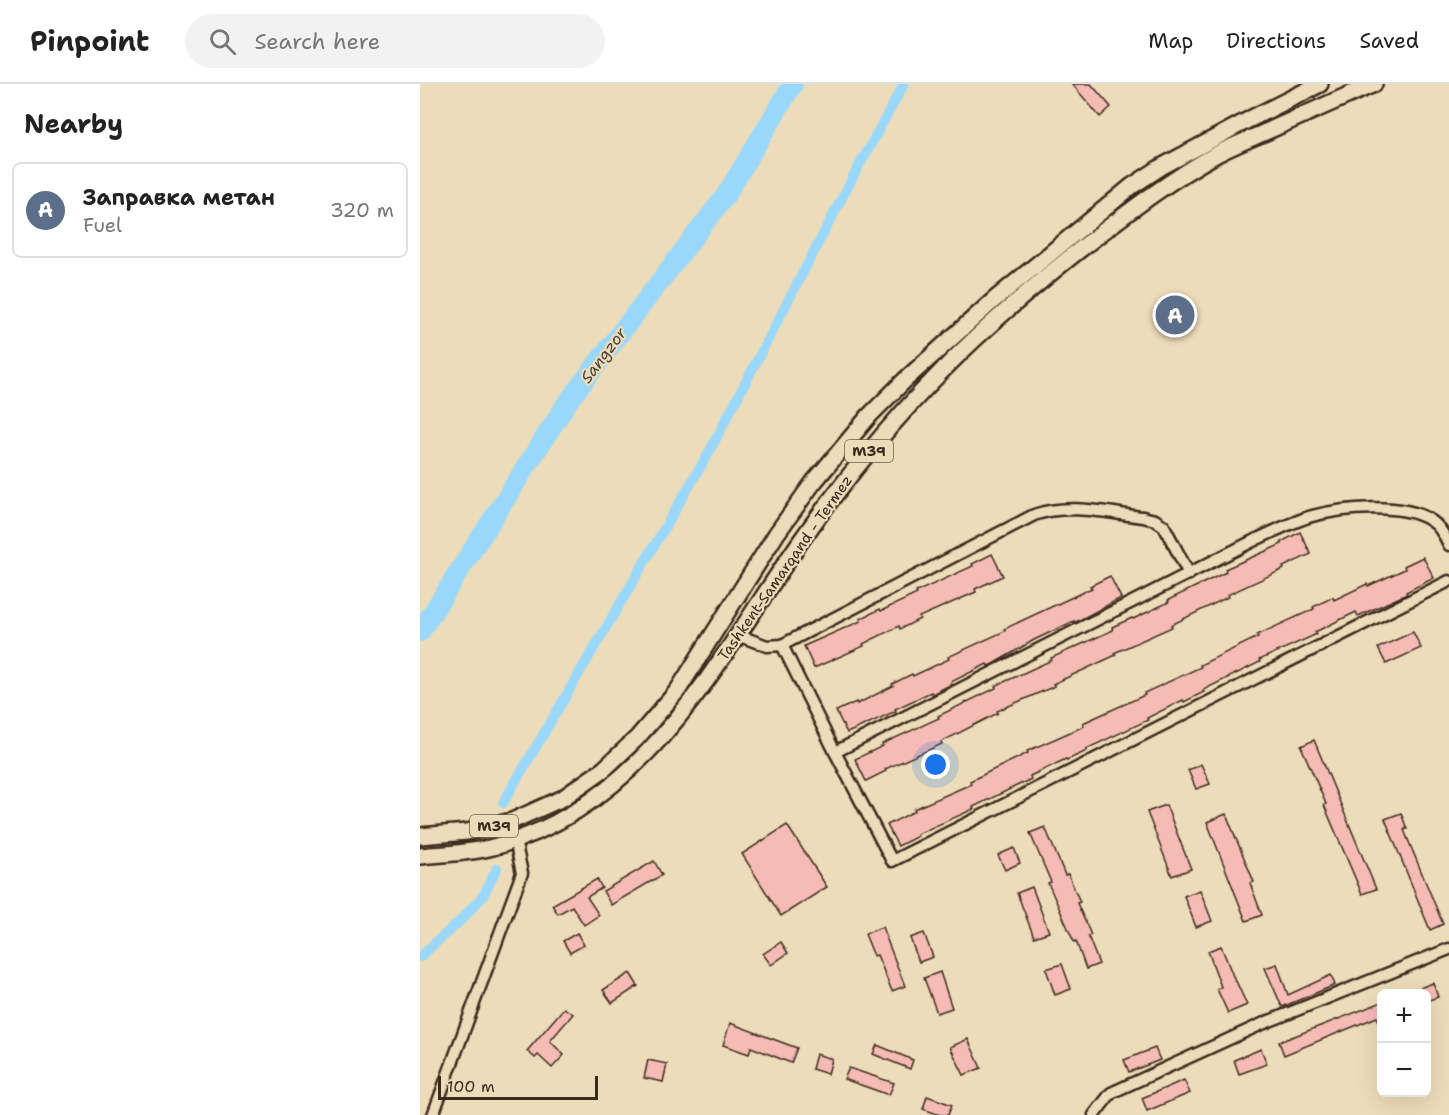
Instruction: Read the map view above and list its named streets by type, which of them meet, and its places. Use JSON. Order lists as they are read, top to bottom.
{
  "streets": {
    "highway": ["M39", "Tashkent-Samarqand - Termez"]
  },
  "water": ["Sangzor"],
  "scale_bar": "100 m",
  "page": {
    "header": "Pinpoint",
    "search": "Search here",
    "nav": ["Map", "Directions", "Saved"],
    "heading": "Nearby",
    "list": [
      {
        "mark": "A",
        "name": "Заправка метан",
        "note": "Fuel",
        "value": "320 m"
      }
    ],
    "pins": "A",
    "map_buttons": ["+", "−"],
    "scale": "100 m"
  }
}
